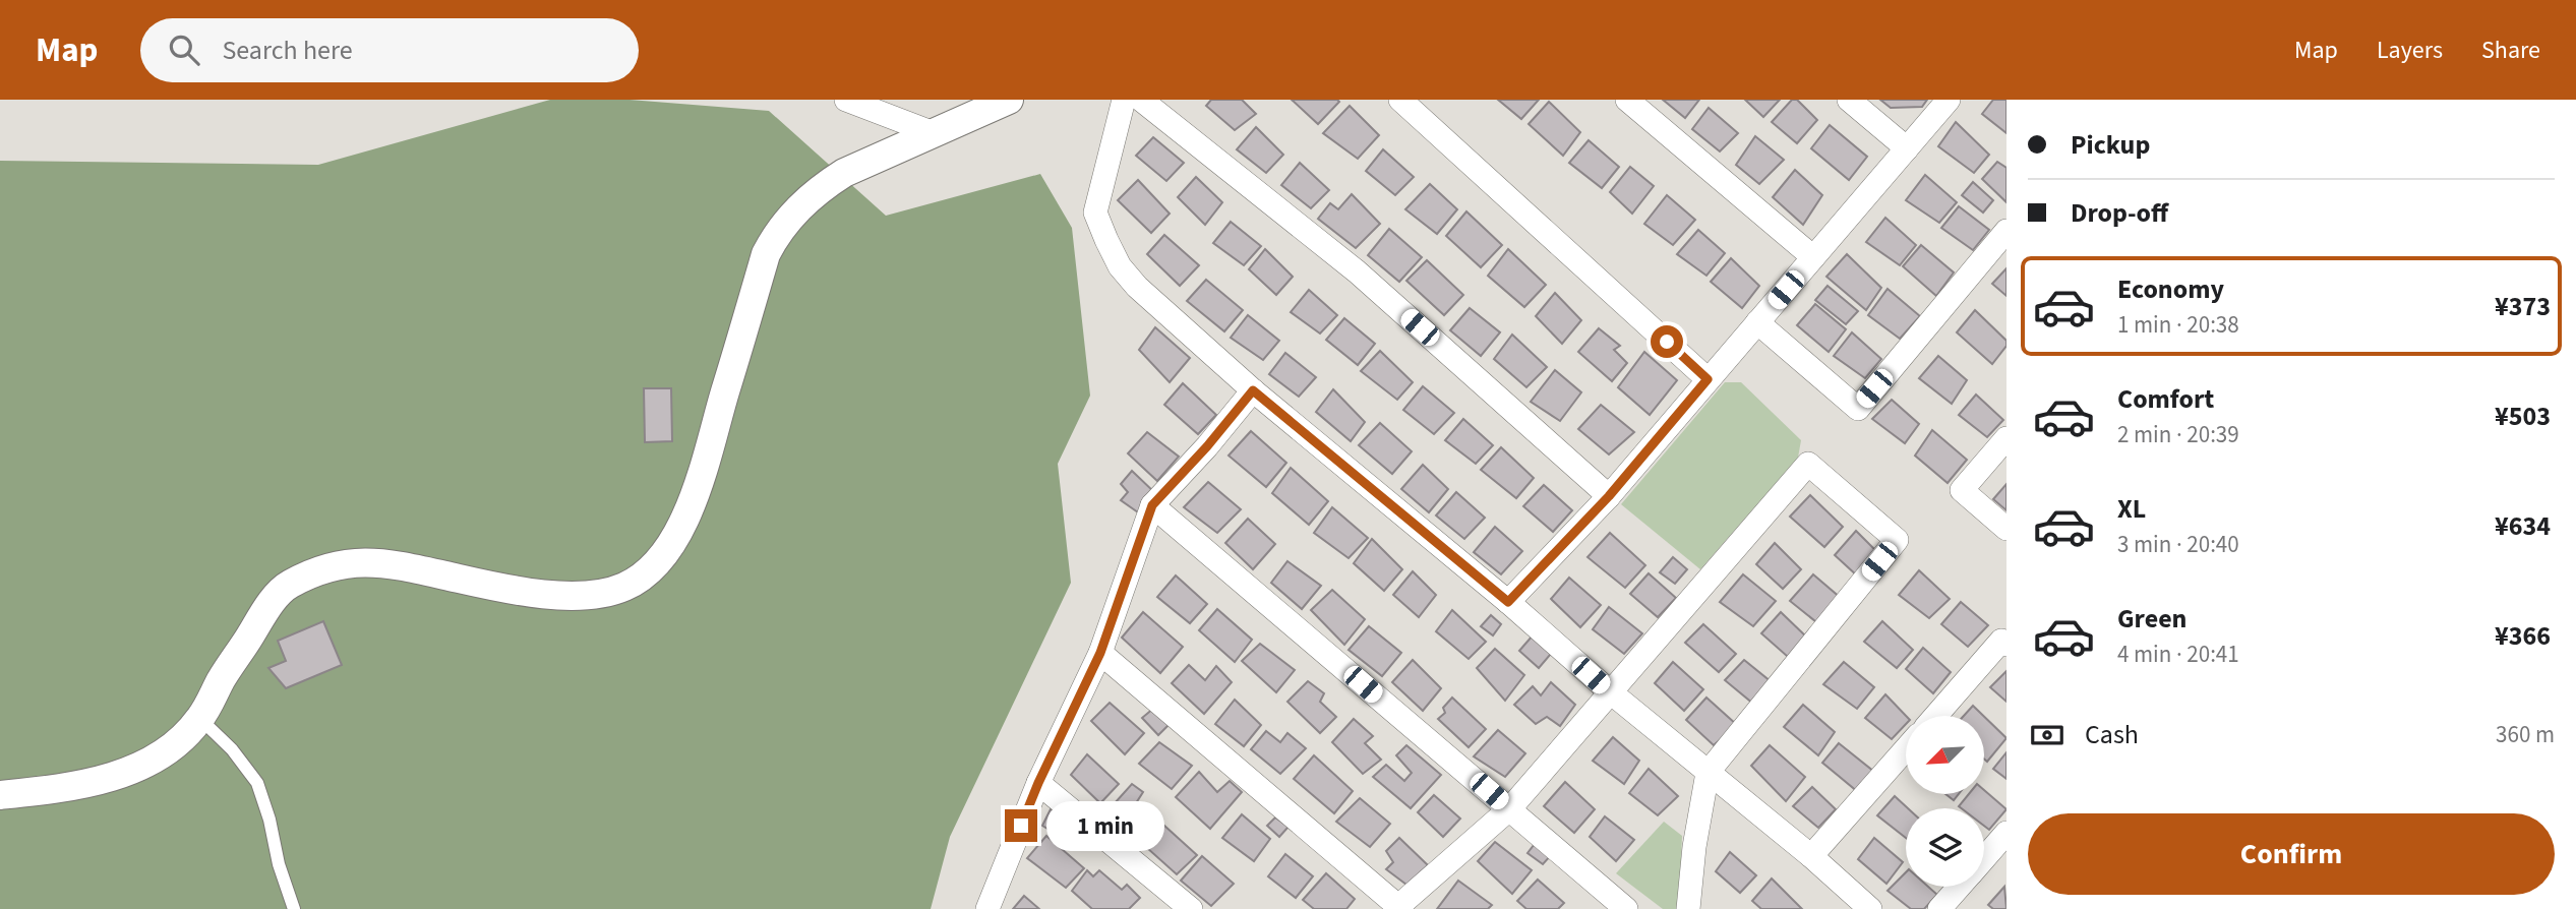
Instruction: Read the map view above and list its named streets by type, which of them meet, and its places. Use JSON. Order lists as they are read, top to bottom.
{
  "north": "bottom left",
  "page": {
    "header": "Map",
    "search": "Search here",
    "nav": ["Map", "Layers", "Share"],
    "banner": ["Pickup", "Drop-off"],
    "list": [
      {
        "name": "Economy",
        "note": "1 min · 20:38",
        "value": "¥373"
      },
      {
        "name": "Comfort",
        "note": "2 min · 20:39",
        "value": "¥503"
      },
      {
        "name": "XL",
        "note": "3 min · 20:40",
        "value": "¥634"
      },
      {
        "name": "Green",
        "note": "4 min · 20:41",
        "value": "¥366"
      }
    ],
    "pay": ["Cash", "360 m"],
    "buttons": "Confirm",
    "bubble": "1 min"
  }
}
